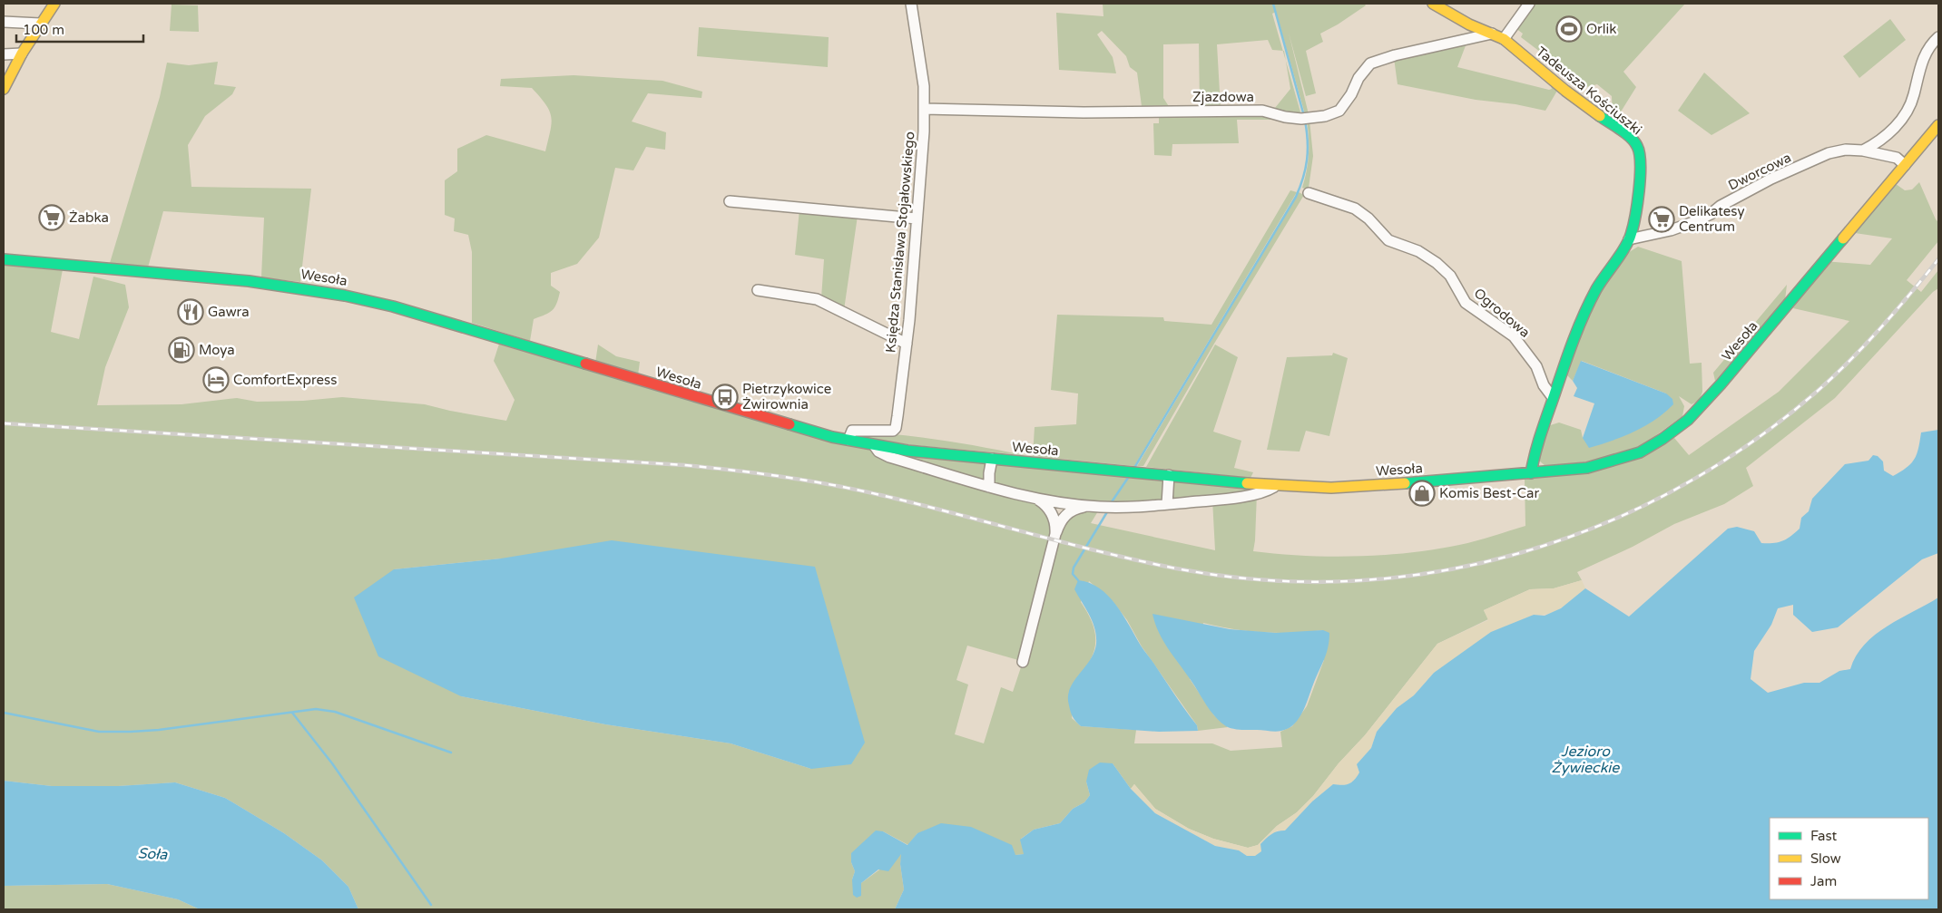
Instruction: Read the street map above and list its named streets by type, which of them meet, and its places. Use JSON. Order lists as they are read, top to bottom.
{
  "streets": {
    "main road": ["Tadeusza Kościuszki", "Wesoła"],
    "street": [
      "Zjazdowa",
      "Dworcowa",
      "Księdza Stanisława Stojałowskiego",
      "Ogrodowa"
    ]
  },
  "crossings": [
    ["Tadeusza Kościuszki", "Zjazdowa"],
    ["Tadeusza Kościuszki", "Dworcowa"],
    ["Tadeusza Kościuszki", "Wesoła"],
    ["Tadeusza Kościuszki", "Ogrodowa"],
    ["Zjazdowa", "Księdza Stanisława Stojałowskiego"],
    ["Dworcowa", "Wesoła"],
    ["Księdza Stanisława Stojałowskiego", "Wesoła"]
  ],
  "water": ["Jezioro Żywieckie", "Soła"],
  "places": {
    "sports": ["Orlik"],
    "supermarket": ["Żabka", "Delikatesy Centrum"],
    "restaurant": ["Gawra"],
    "fuel station": ["Moya"],
    "hotel": ["ComfortExpress"],
    "bus stop": ["Pietrzykowice Żwirownia"],
    "shop": ["Komis Best-Car"]
  },
  "legend": ["Fast", "Slow", "Jam"],
  "scale_bar": "100 m"
}
